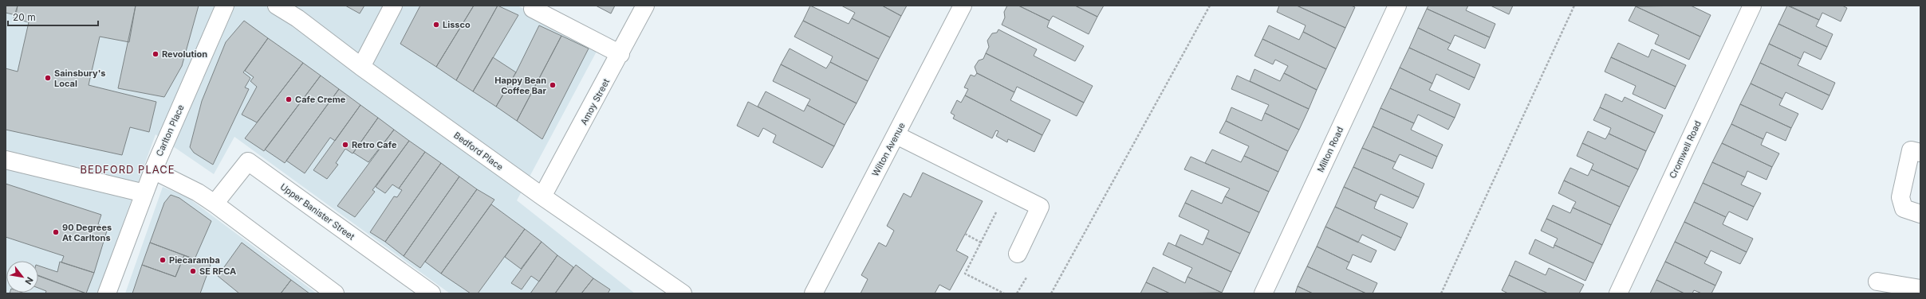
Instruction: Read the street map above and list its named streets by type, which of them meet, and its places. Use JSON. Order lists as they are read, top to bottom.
{
  "streets": {
    "street": [
      "Amoy Street",
      "Carlton Place",
      "Wilton Avenue",
      "Milton Road",
      "Cromwell Road",
      "Bedford Place",
      "Upper Banister Street"
    ]
  },
  "crossings": [
    ["Amoy Street", "Bedford Place"]
  ],
  "districts": ["BEDFORD PLACE"],
  "places": [
    "Lissco",
    "Revolution",
    "Sainsbury's Local",
    "Happy Bean Coffee Bar",
    "Cafe Creme",
    "Retro Cafe",
    "90 Degrees At Carltons",
    "Piecaramba",
    "SE RFCA"
  ],
  "scale_bar": "20 m",
  "north": "bottom right"
}
